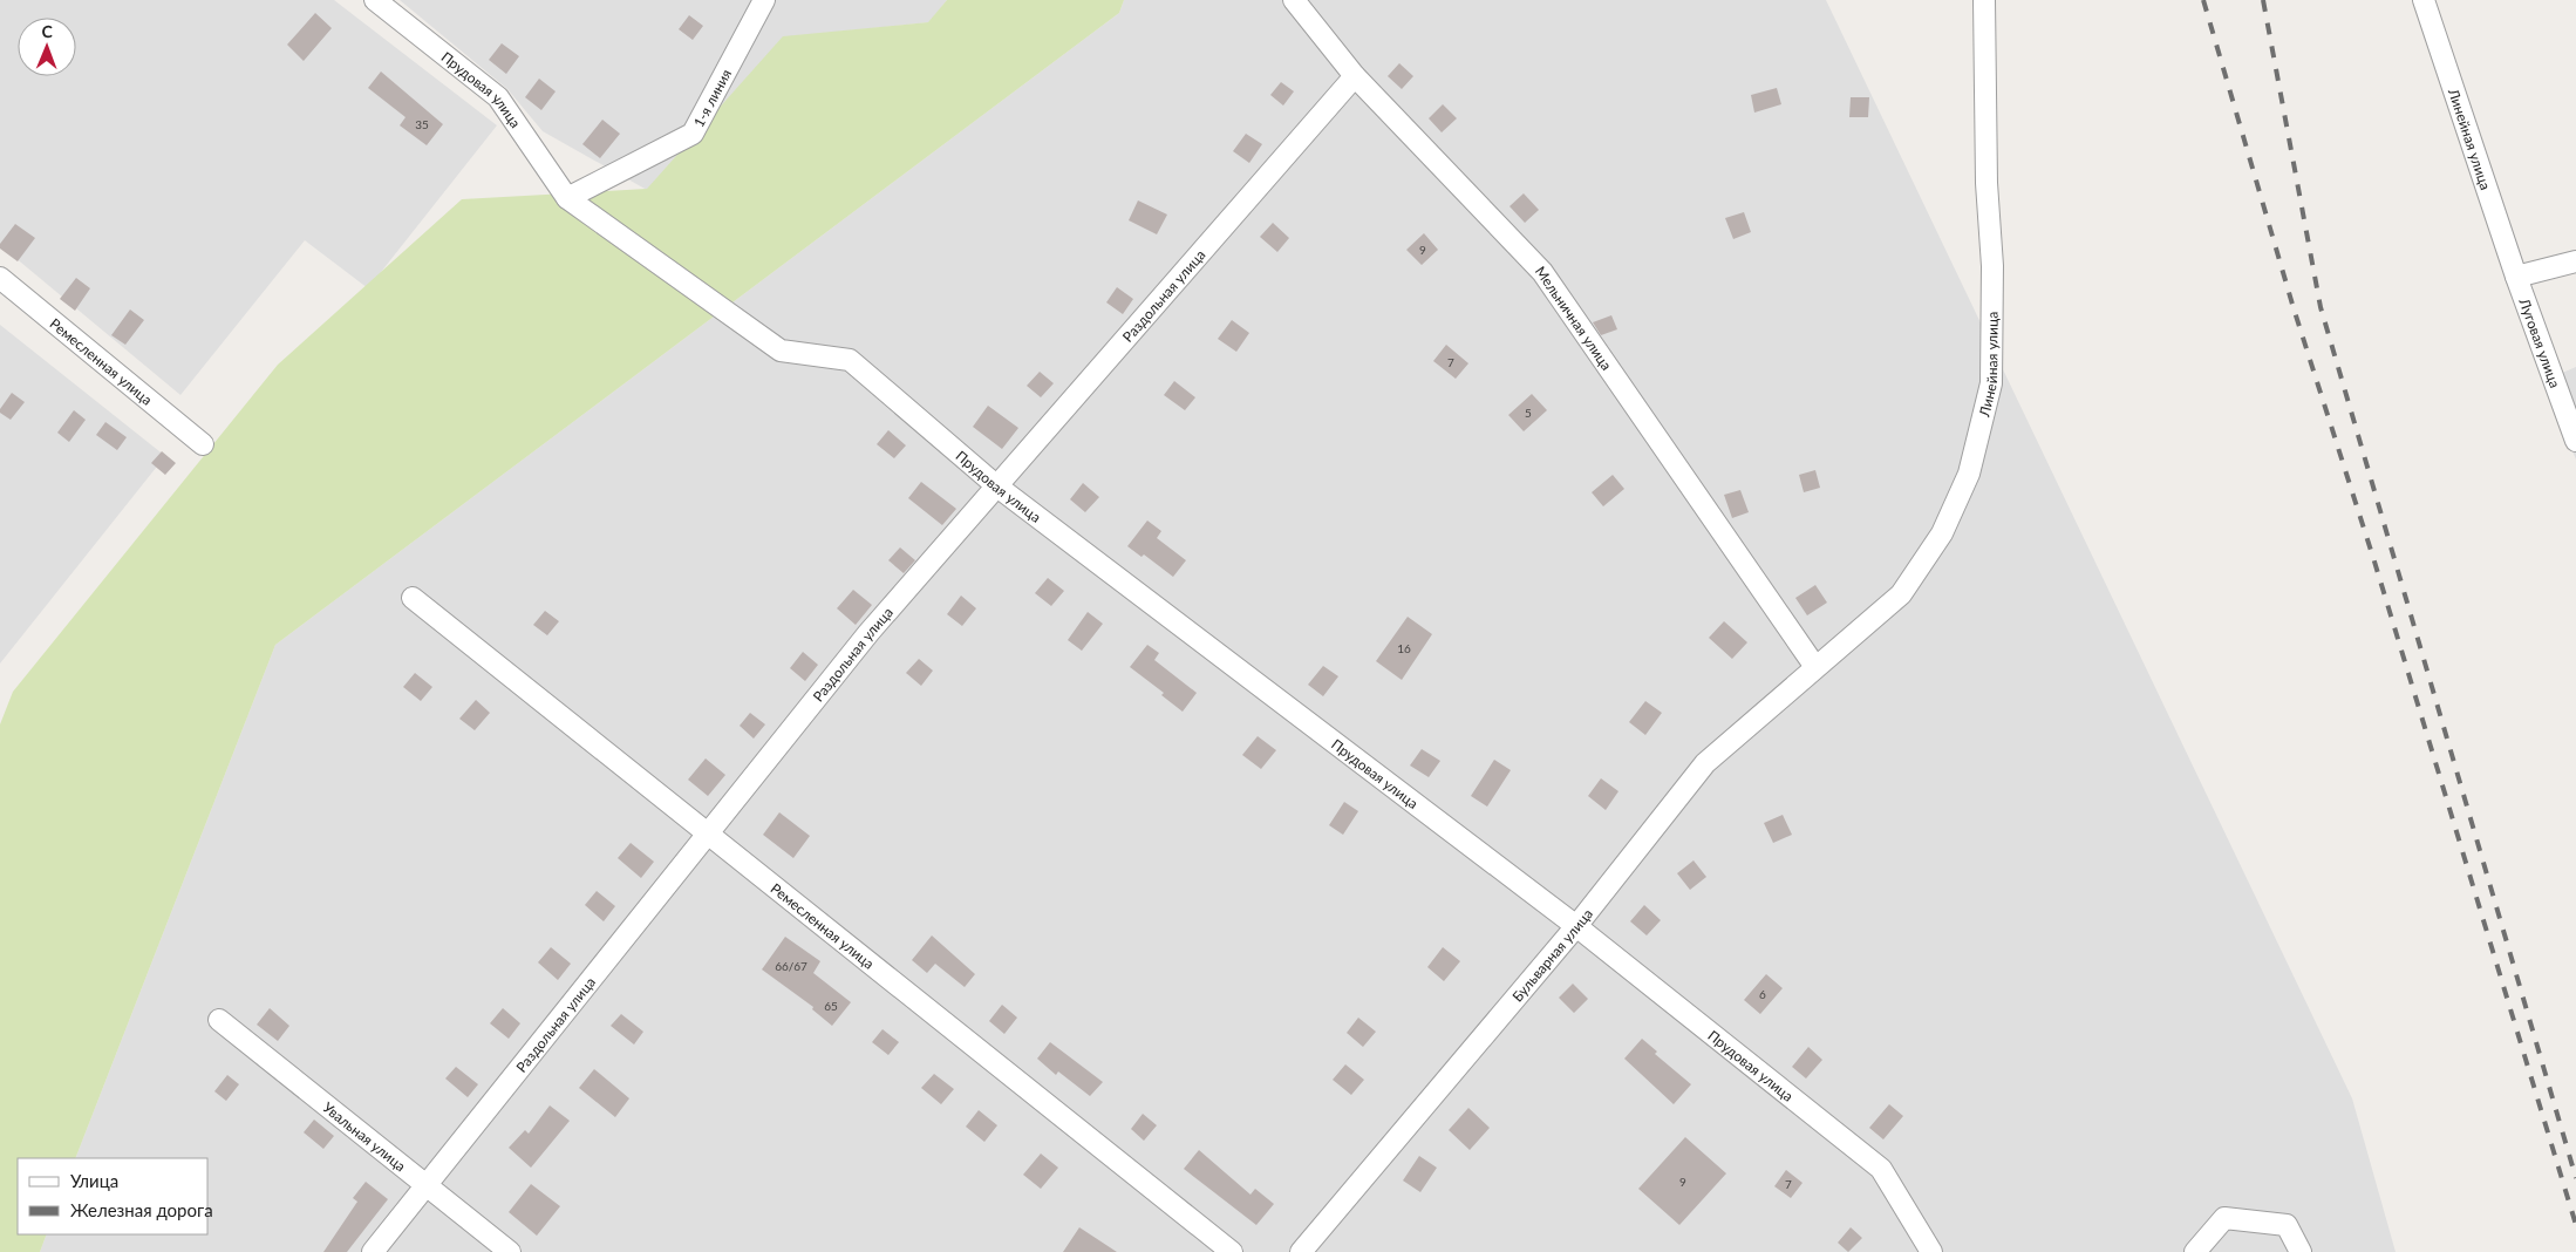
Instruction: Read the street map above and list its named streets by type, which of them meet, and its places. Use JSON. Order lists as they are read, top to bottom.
{
  "streets": {
    "street": [
      "Прудовая улица",
      "1-я линия",
      "Линейная улица",
      "Раздольная улица",
      "Мельничная улица",
      "Луговая улица",
      "Ремесленная улица",
      "Бульварная улица",
      "Увальная улица"
    ]
  },
  "crossings": [
    ["Прудовая улица", "1-я линия"],
    ["Прудовая улица", "Раздольная улица"],
    ["Прудовая улица", "Бульварная улица"],
    ["Линейная улица", "Мельничная улица"],
    ["Линейная улица", "Луговая улица"],
    ["Линейная улица", "Бульварная улица"],
    ["Раздольная улица", "Мельничная улица"],
    ["Раздольная улица", "Ремесленная улица"],
    ["Раздольная улица", "Увальная улица"],
    ["Мельничная улица", "Бульварная улица"]
  ],
  "house_numbers": [
    "35",
    "9",
    "7",
    "5",
    "16",
    "66/67",
    "6",
    "65",
    "9",
    "7"
  ],
  "legend": ["Улица", "Железная дорога"],
  "north": "top"
}
